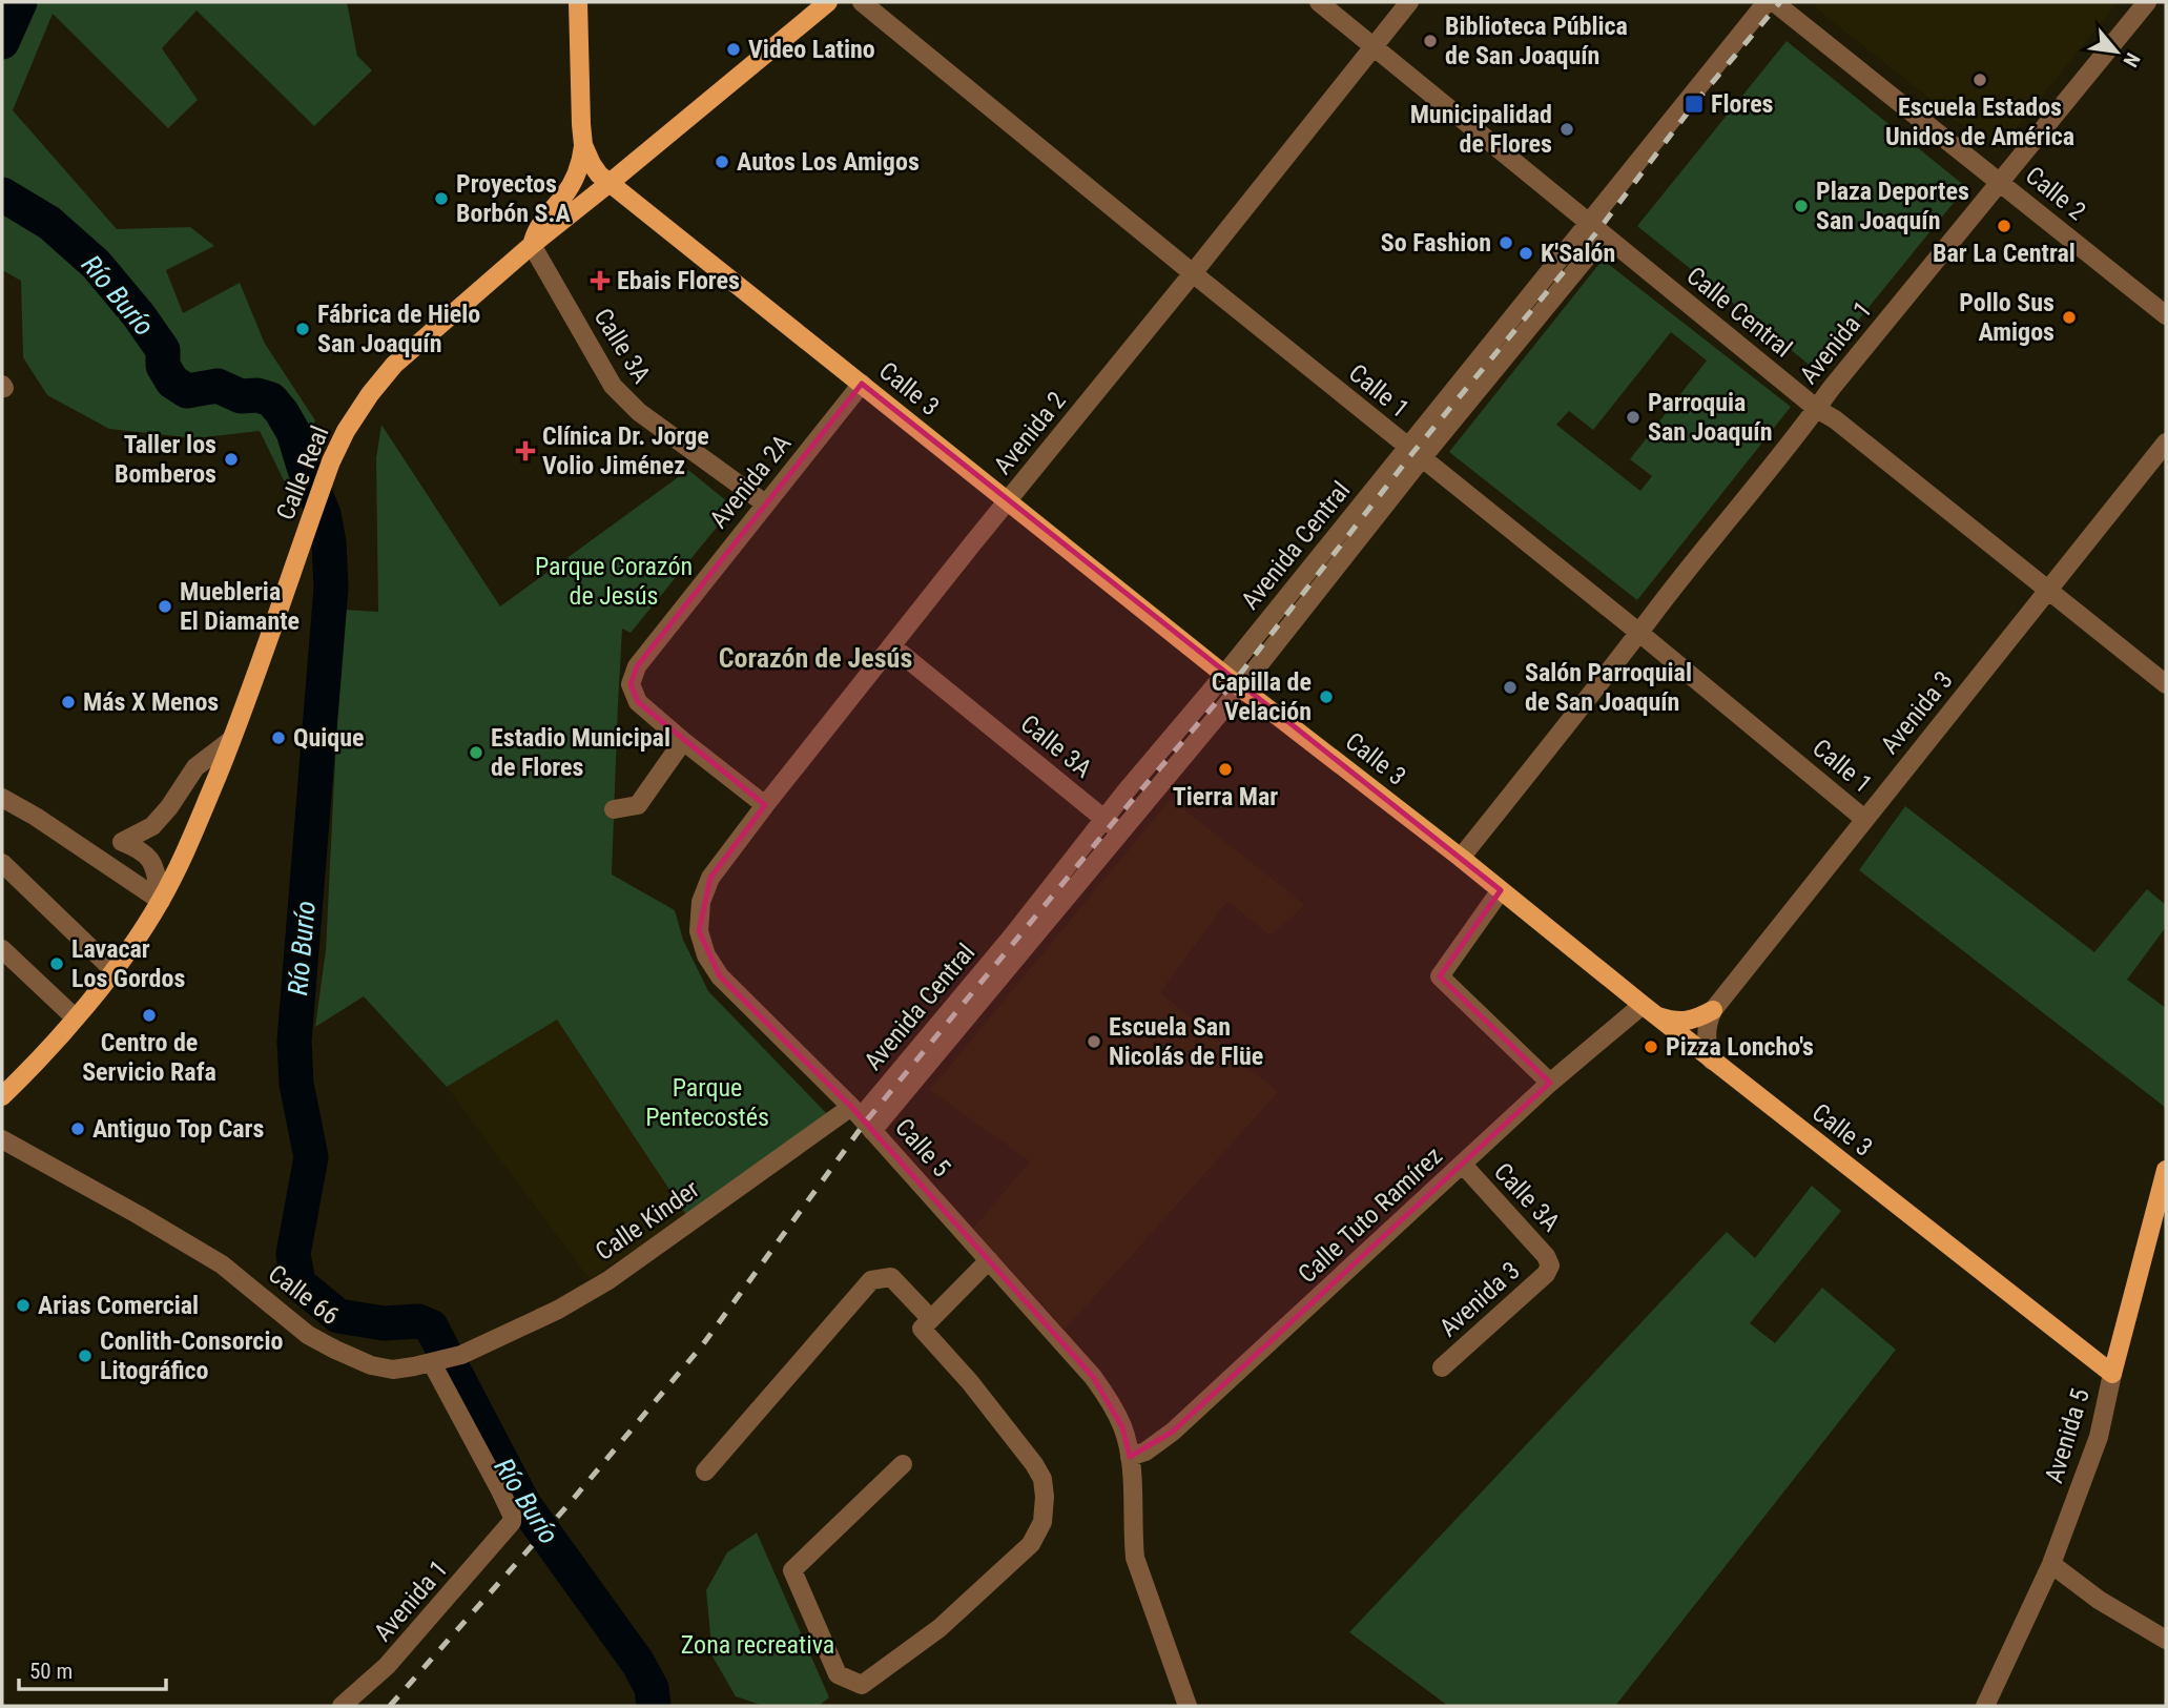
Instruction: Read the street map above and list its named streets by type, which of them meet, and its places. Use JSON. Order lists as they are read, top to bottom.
{
  "streets": {
    "main road": ["Calle 3", "Calle Real", "Avenida 5"],
    "street": [
      "Calle 2",
      "Calle Central",
      "Avenida 1",
      "Calle 3A",
      "Calle 1",
      "Avenida 2",
      "Avenida 2A",
      "Avenida Central",
      "Avenida 3",
      "Calle 5",
      "Calle Tuto Ramírez",
      "Calle Kinder",
      "Calle 66"
    ]
  },
  "crossings": [
    ["Calle 2", "Avenida 1"],
    ["Calle Central", "Avenida 1"],
    ["Calle Central", "Avenida 2"],
    ["Calle Central", "Avenida Central"],
    ["Calle Central", "Avenida 3"],
    ["Avenida 1", "Calle 3"],
    ["Avenida 1", "Calle 1"],
    ["Avenida 1", "Calle Kinder"],
    ["Avenida 1", "Calle 66"],
    ["Calle 3A", "Avenida 2"],
    ["Calle 3A", "Calle Real"],
    ["Calle 3A", "Avenida 2A"],
    ["Calle 3A", "Avenida Central"],
    ["Calle 3A", "Avenida 3"],
    ["Calle 3A", "Calle Tuto Ramírez"],
    ["Calle 3", "Avenida 2"],
    ["Calle 3", "Calle Real"],
    ["Calle 3", "Avenida 2A"],
    ["Calle 3", "Avenida Central"],
    ["Calle 3", "Calle Tuto Ramírez"],
    ["Calle 3", "Avenida 5"],
    ["Calle 1", "Avenida 2"],
    ["Calle 1", "Avenida Central"],
    ["Calle 1", "Avenida 3"],
    ["Avenida 2", "Calle 5"],
    ["Avenida Central", "Calle 5"],
    ["Avenida Central", "Calle Kinder"],
    ["Calle 5", "Calle Tuto Ramírez"],
    ["Calle 5", "Calle Kinder"],
    ["Calle Kinder", "Calle 66"]
  ],
  "districts": ["Corazón de Jesús"],
  "water": ["Río Burío"],
  "parks": ["Parque Corazón de Jesús", "Parque Pentecostés", "Zona recreativa"],
  "places": {
    "other": [
      "Biblioteca Pública de San Joaquín",
      "Video Latino",
      "Escuela Estados Unidos de América",
      "Municipalidad de Flores",
      "Autos Los Amigos",
      "Proyectos Borbón S.A",
      "Plaza Deportes San Joaquín",
      "Bar La Central",
      "So Fashion",
      "K'Salón",
      "Pollo Sus Amigos",
      "Fábrica de Hielo San Joaquín",
      "Parroquia San Joaquín",
      "Taller los Bomberos",
      "Muebleria El Diamante",
      "Salón Parroquial de San Joaquín",
      "Capilla de Velación",
      "Más X Menos",
      "Quique",
      "Estadio Municipal de Flores",
      "Tierra Mar",
      "Lavacar Los Gordos",
      "Centro de Servicio Rafa",
      "Escuela San Nicolás de Flüe",
      "Pizza Loncho's",
      "Antiguo Top Cars",
      "Arias Comercial",
      "Conlith-Consorcio Litográfico"
    ],
    "transit": ["Flores"],
    "health": ["Ebais Flores", "Clínica Dr. Jorge Volio Jiménez"]
  },
  "scale_bar": "50 m",
  "north": "bottom right"
}
